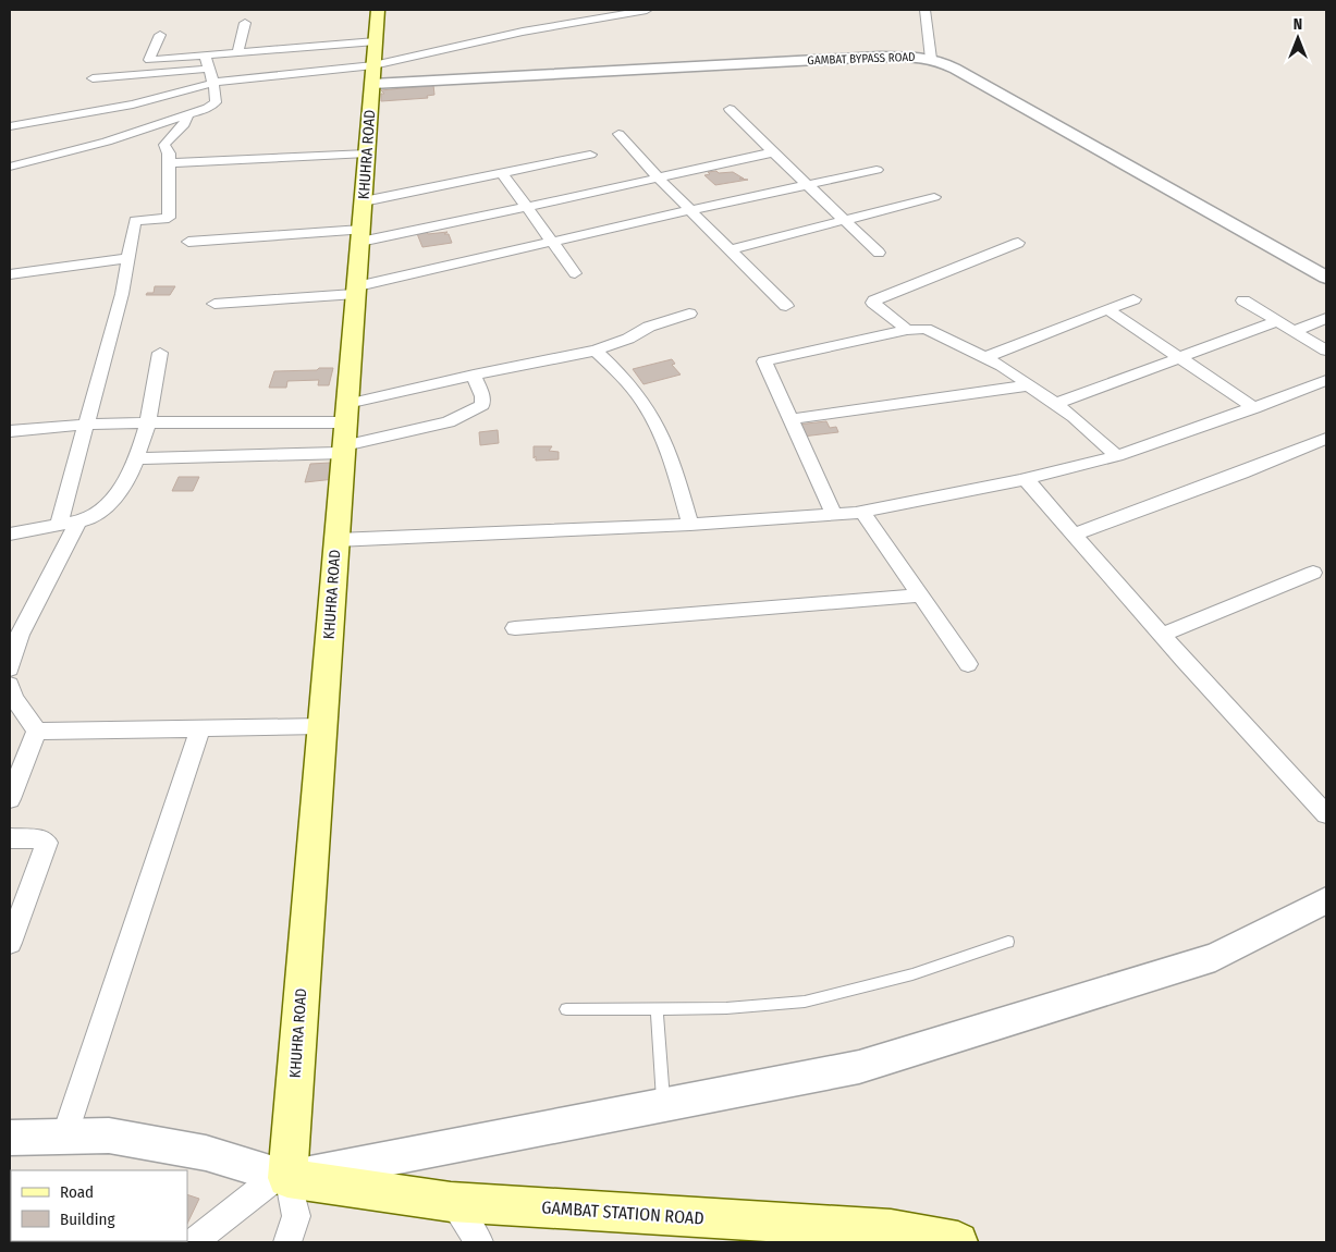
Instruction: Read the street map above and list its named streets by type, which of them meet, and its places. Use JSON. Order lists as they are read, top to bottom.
{
  "streets": {
    "main road": ["KHUHRA ROAD", "GAMBAT STATION ROAD"],
    "street": ["GAMBAT BYPASS ROAD"]
  },
  "crossings": [
    ["GAMBAT BYPASS ROAD", "KHUHRA ROAD"],
    ["KHUHRA ROAD", "GAMBAT STATION ROAD"]
  ],
  "legend": ["Road", "Building"],
  "north": "top"
}
